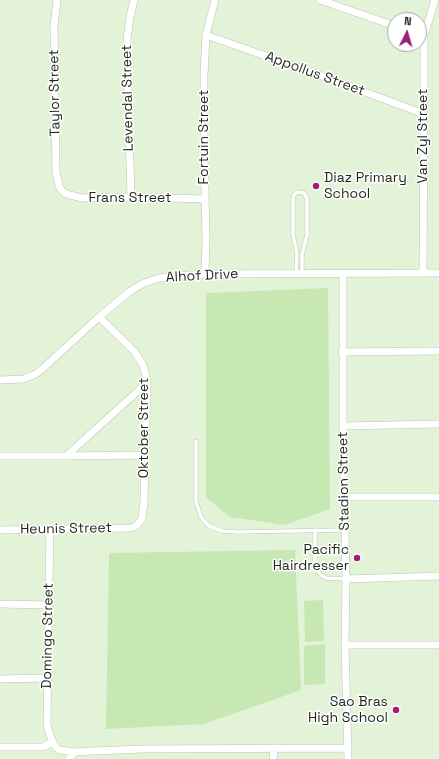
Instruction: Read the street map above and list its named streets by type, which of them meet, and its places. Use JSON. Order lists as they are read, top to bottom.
{
  "streets": {
    "street": [
      "Appollus Street",
      "Taylor Street",
      "Levendal Street",
      "Van Zyl Street",
      "Fortuin Street",
      "Frans Street",
      "Alhof Drive",
      "Oktober Street",
      "Stadion Street",
      "Heunis Street",
      "Domingo Street"
    ]
  },
  "crossings": [
    ["Appollus Street", "Van Zyl Street"],
    ["Appollus Street", "Fortuin Street"],
    ["Taylor Street", "Frans Street"],
    ["Levendal Street", "Frans Street"],
    ["Van Zyl Street", "Alhof Drive"],
    ["Fortuin Street", "Frans Street"],
    ["Fortuin Street", "Alhof Drive"],
    ["Alhof Drive", "Oktober Street"],
    ["Alhof Drive", "Stadion Street"],
    ["Oktober Street", "Heunis Street"],
    ["Heunis Street", "Domingo Street"]
  ],
  "places": ["Diaz Primary School", "Pacific Hairdresser", "Sao Bras High School"],
  "north": "top"
}
